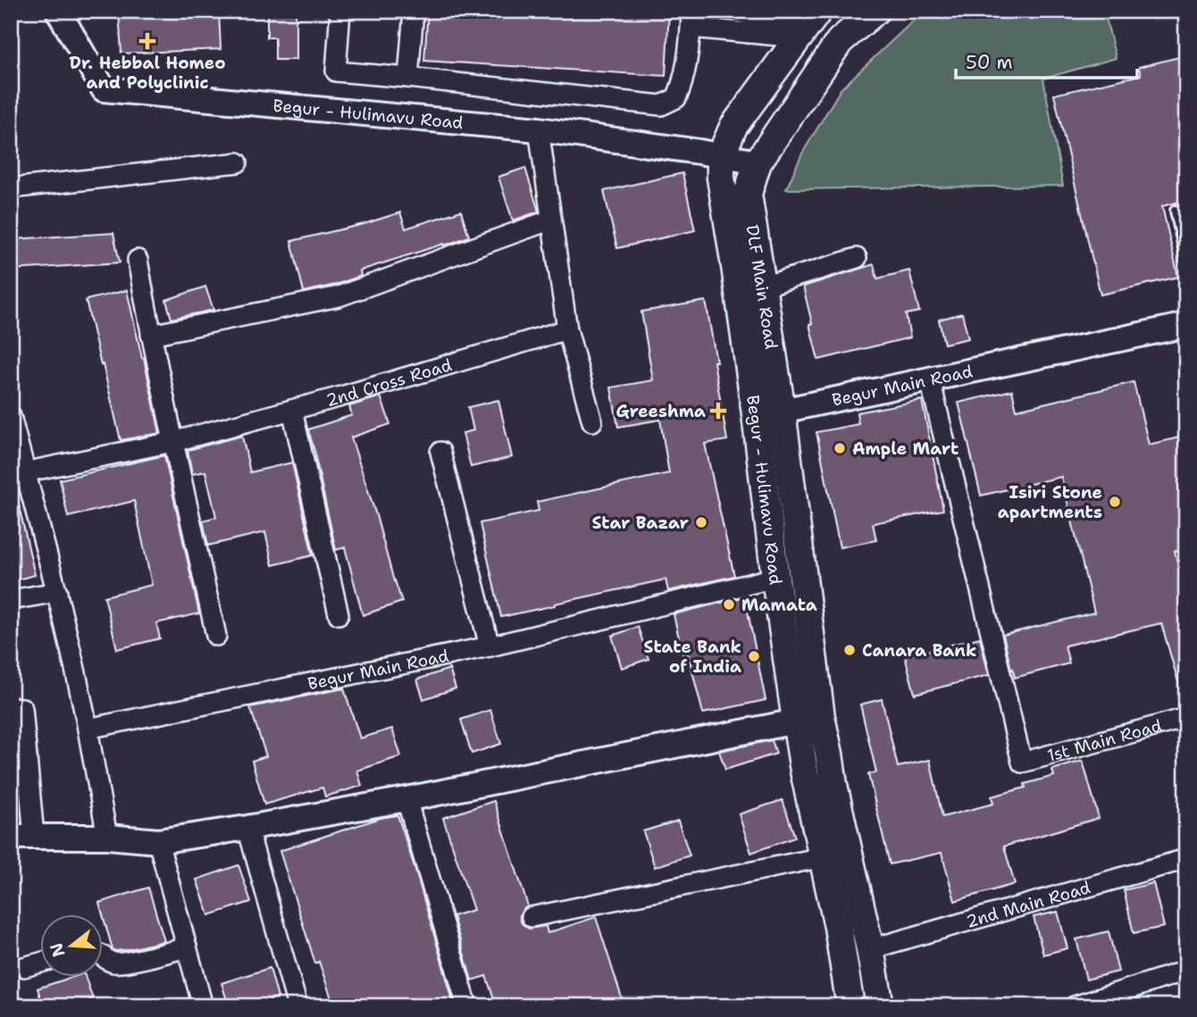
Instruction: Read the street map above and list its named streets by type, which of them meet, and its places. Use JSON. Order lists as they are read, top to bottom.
{
  "streets": {
    "main road": ["Begur - Hulimavu Road", "DLF Main Road"],
    "street": [
      "2nd Cross Road",
      "Begur Main Road",
      "1st Main Road",
      "2nd Main Road"
    ]
  },
  "crossings": [
    ["Begur - Hulimavu Road", "DLF Main Road"],
    ["Begur - Hulimavu Road", "Begur Main Road"],
    ["Begur - Hulimavu Road", "2nd Main Road"],
    ["DLF Main Road", "Begur Main Road"],
    ["Begur Main Road", "1st Main Road"]
  ],
  "places": {
    "health": ["Dr. Hebbal Homeo and Polyclinic", "Greeshma"],
    "other": [
      "Ample Mart",
      "Isiri Stone apartments",
      "Star Bazar",
      "Mamata",
      "Canara Bank",
      "State Bank of India"
    ]
  },
  "scale_bar": "50 m",
  "north": "left"
}
